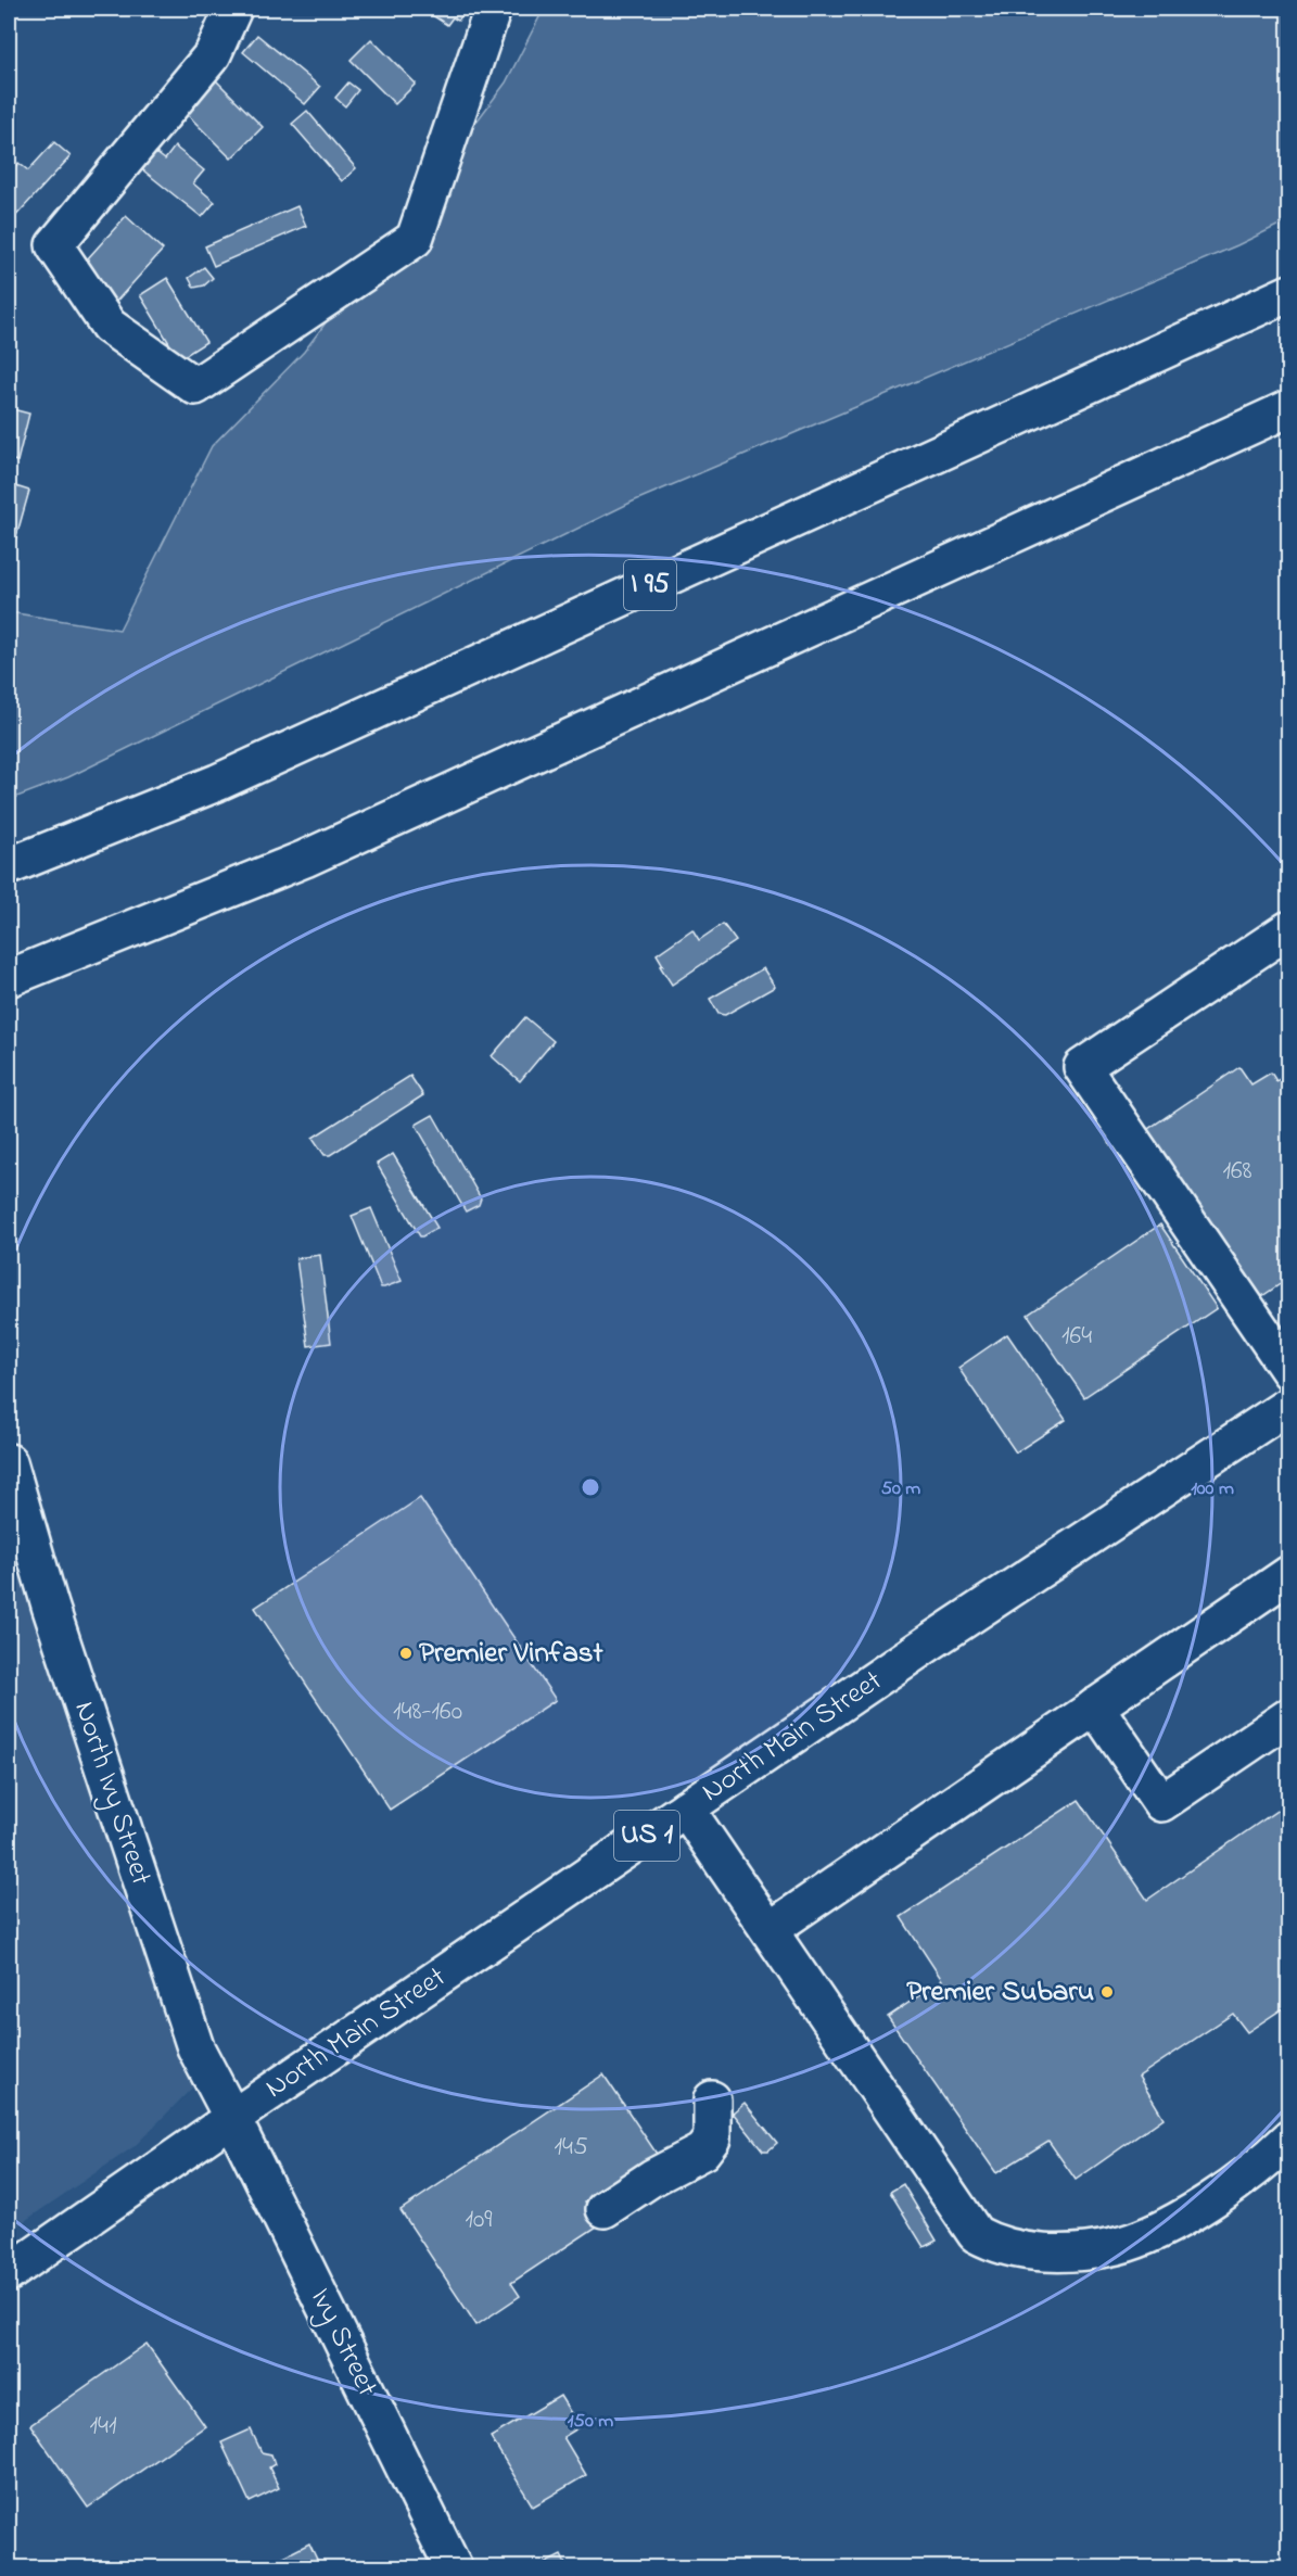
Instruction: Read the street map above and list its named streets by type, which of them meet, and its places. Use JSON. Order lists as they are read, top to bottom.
{
  "streets": {
    "main road": [
      "I 95",
      "North Main Street",
      "North Ivy Street",
      "US 1",
      "Ivy Street"
    ]
  },
  "crossings": [
    ["North Main Street", "North Ivy Street"],
    ["North Main Street", "Ivy Street"],
    ["North Ivy Street", "Ivy Street"]
  ],
  "places": ["Premier Vinfast", "Premier Subaru"],
  "house_numbers": [
    "168",
    "164",
    "148-160",
    "145",
    "109",
    "141"
  ],
  "rings": ["50 m", "100 m", "150 m"]
}
